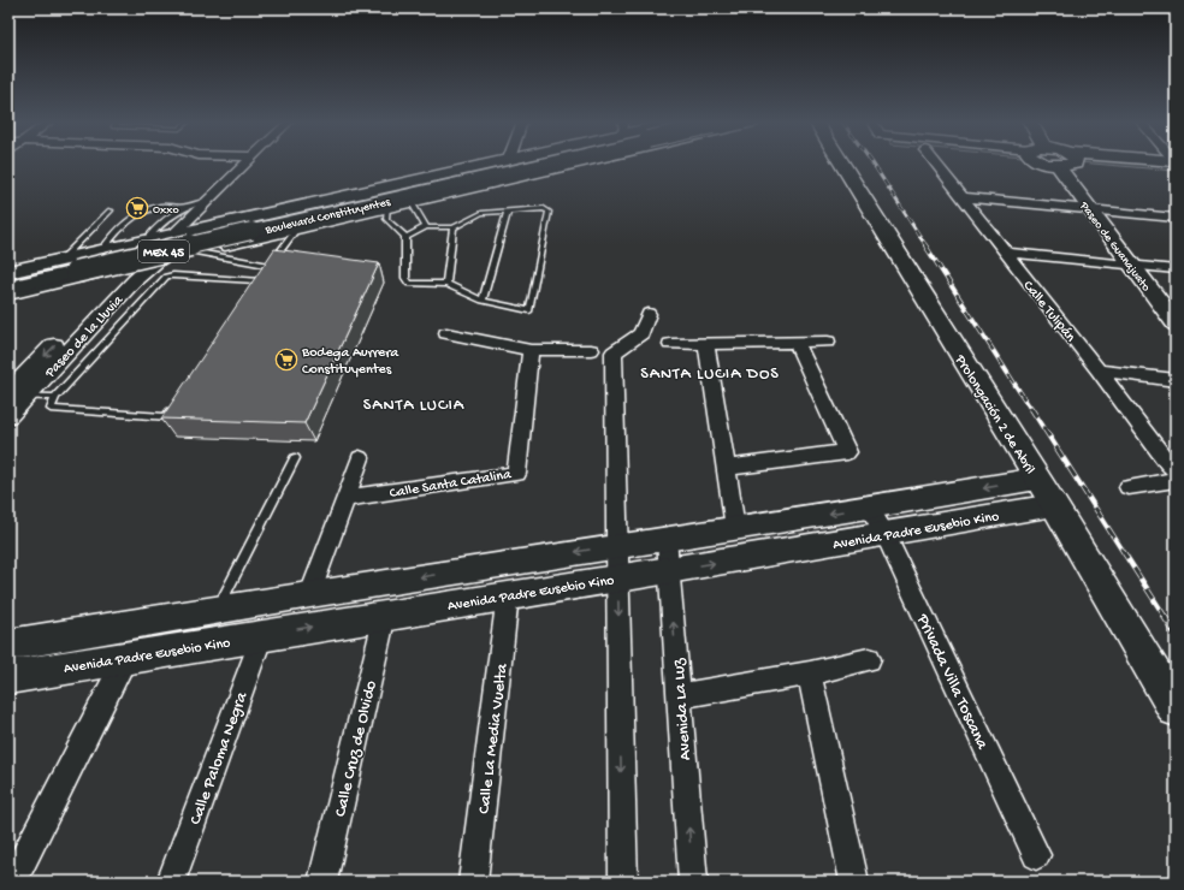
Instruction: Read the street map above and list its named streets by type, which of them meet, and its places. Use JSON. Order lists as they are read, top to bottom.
{
  "streets": {
    "main road": [
      "Boulevard Constituyentes",
      "Paseo de Guanajuato",
      "MEX 45",
      "Prolongación 2 de Abril",
      "Avenida Padre Eusebio Kino"
    ],
    "street": [
      "Calle Tulipán",
      "Paseo de la Lluvia",
      "Calle Santa Catalina",
      "Privada Villa Toscana",
      "Avenida La Luz",
      "Calle La Media Vuelta",
      "Calle Cruz de Olvido",
      "Calle Paloma Negra"
    ]
  },
  "crossings": [
    ["Prolongación 2 de Abril", "Avenida Padre Eusebio Kino"],
    ["Avenida Padre Eusebio Kino", "Privada Villa Toscana"],
    ["Avenida Padre Eusebio Kino", "Avenida La Luz"],
    ["Avenida Padre Eusebio Kino", "Calle La Media Vuelta"],
    ["Avenida Padre Eusebio Kino", "Calle Cruz de Olvido"],
    ["Avenida Padre Eusebio Kino", "Calle Paloma Negra"]
  ],
  "districts": ["SANTA LUCIA DOS", "SANTA LUCIA"],
  "places": {
    "supermarket": ["Oxxo", "Bodega Aurrera Constituyentes"]
  }
}
